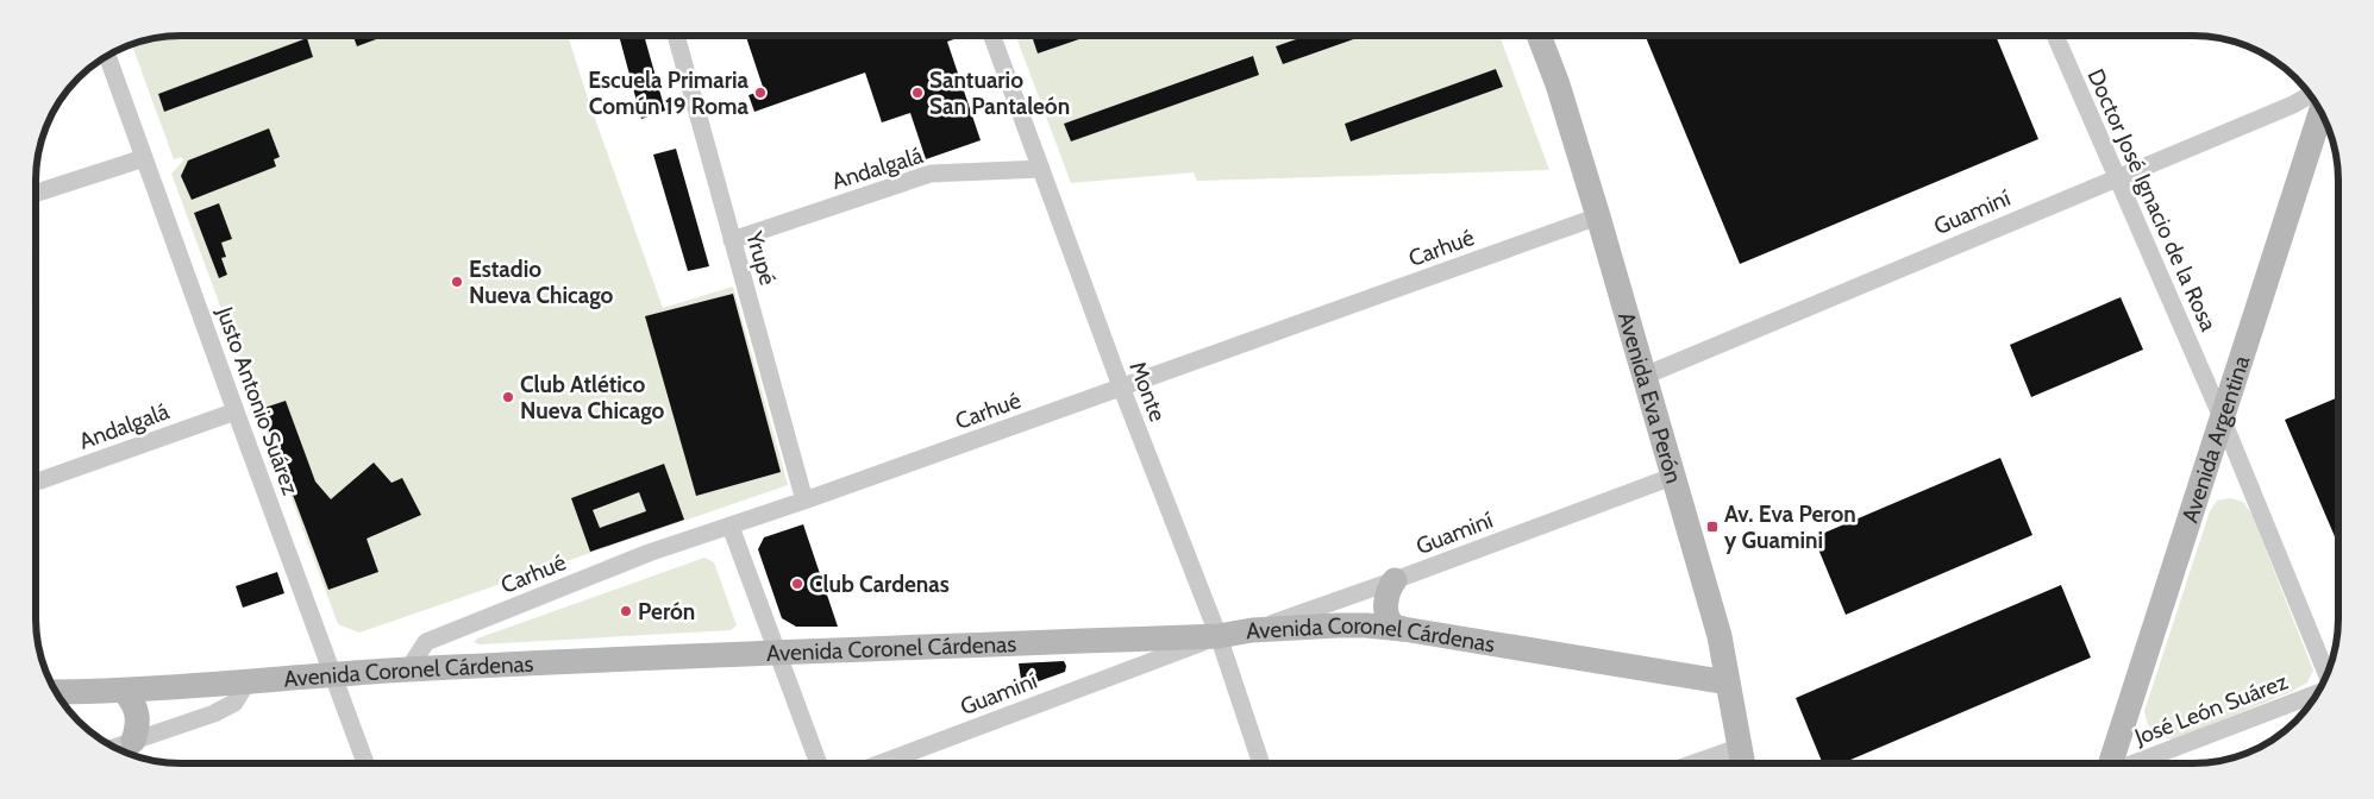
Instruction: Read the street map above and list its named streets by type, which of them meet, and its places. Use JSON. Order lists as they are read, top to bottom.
{
  "streets": {
    "street": [
      "Andalgalá",
      "Doctor José Ignacio de la Rosa",
      "Guaminí",
      "Carhué",
      "Yrupé",
      "Monte",
      "Avenida Eva Perón",
      "Justo Antonio Suárez",
      "Avenida Argentina",
      "Avenida Coronel Cárdenas",
      "José León Suárez"
    ]
  },
  "crossings": [
    ["Andalgalá", "Yrupé"],
    ["Andalgalá", "Monte"],
    ["Andalgalá", "Justo Antonio Suárez"],
    ["Doctor José Ignacio de la Rosa", "Guaminí"],
    ["Doctor José Ignacio de la Rosa", "Avenida Argentina"],
    ["Guaminí", "Monte"],
    ["Guaminí", "Avenida Eva Perón"],
    ["Guaminí", "Avenida Coronel Cárdenas"],
    ["Carhué", "Yrupé"],
    ["Carhué", "Monte"],
    ["Carhué", "Avenida Eva Perón"],
    ["Carhué", "Avenida Coronel Cárdenas"],
    ["Monte", "Avenida Coronel Cárdenas"],
    ["Avenida Eva Perón", "Avenida Coronel Cárdenas"],
    ["Justo Antonio Suárez", "Avenida Coronel Cárdenas"]
  ],
  "places": {
    "other": [
      "Escuela Primaria Común 19 Roma",
      "Santuario San Pantaleón",
      "Estadio Nueva Chicago",
      "Club Atlético Nueva Chicago",
      "Club Cardenas",
      "Perón"
    ],
    "transit": ["Av. Eva Peron y Guamini"]
  }
}
